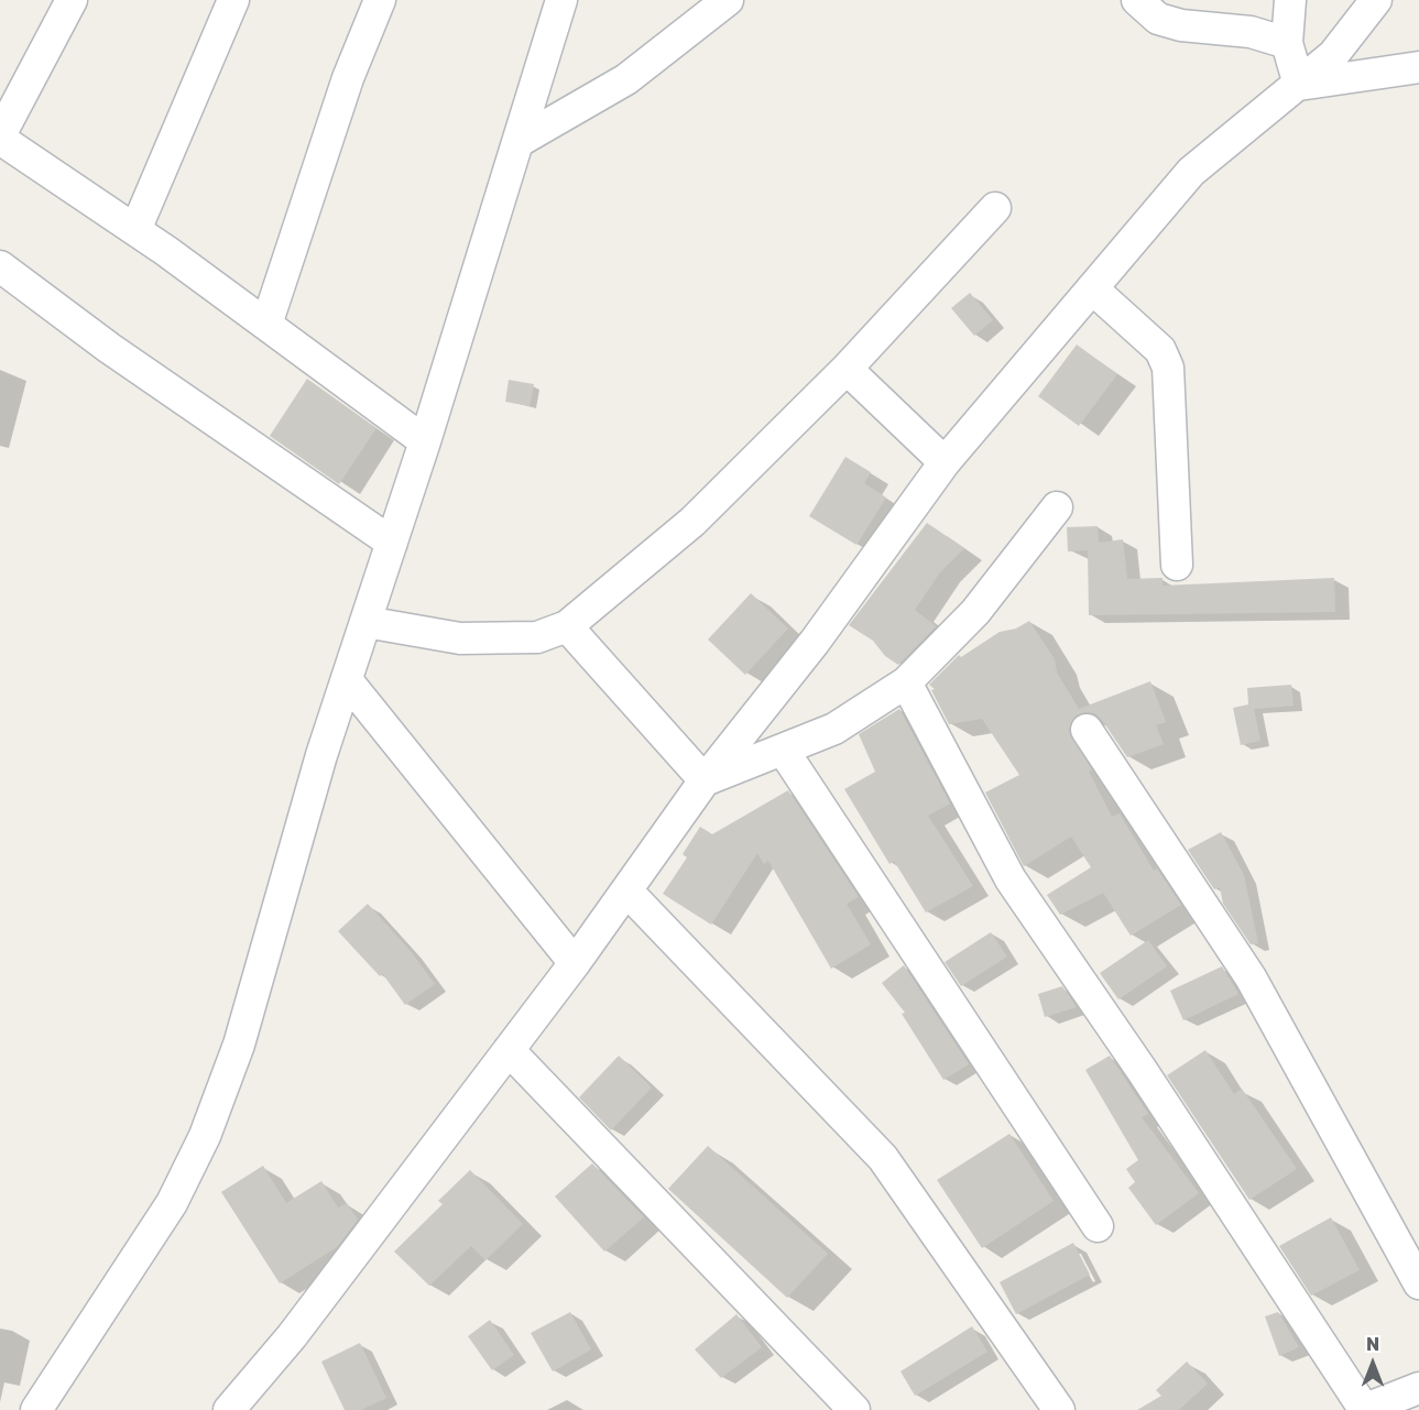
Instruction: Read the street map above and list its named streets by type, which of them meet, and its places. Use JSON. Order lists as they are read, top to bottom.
{
  "north": "top"
}
